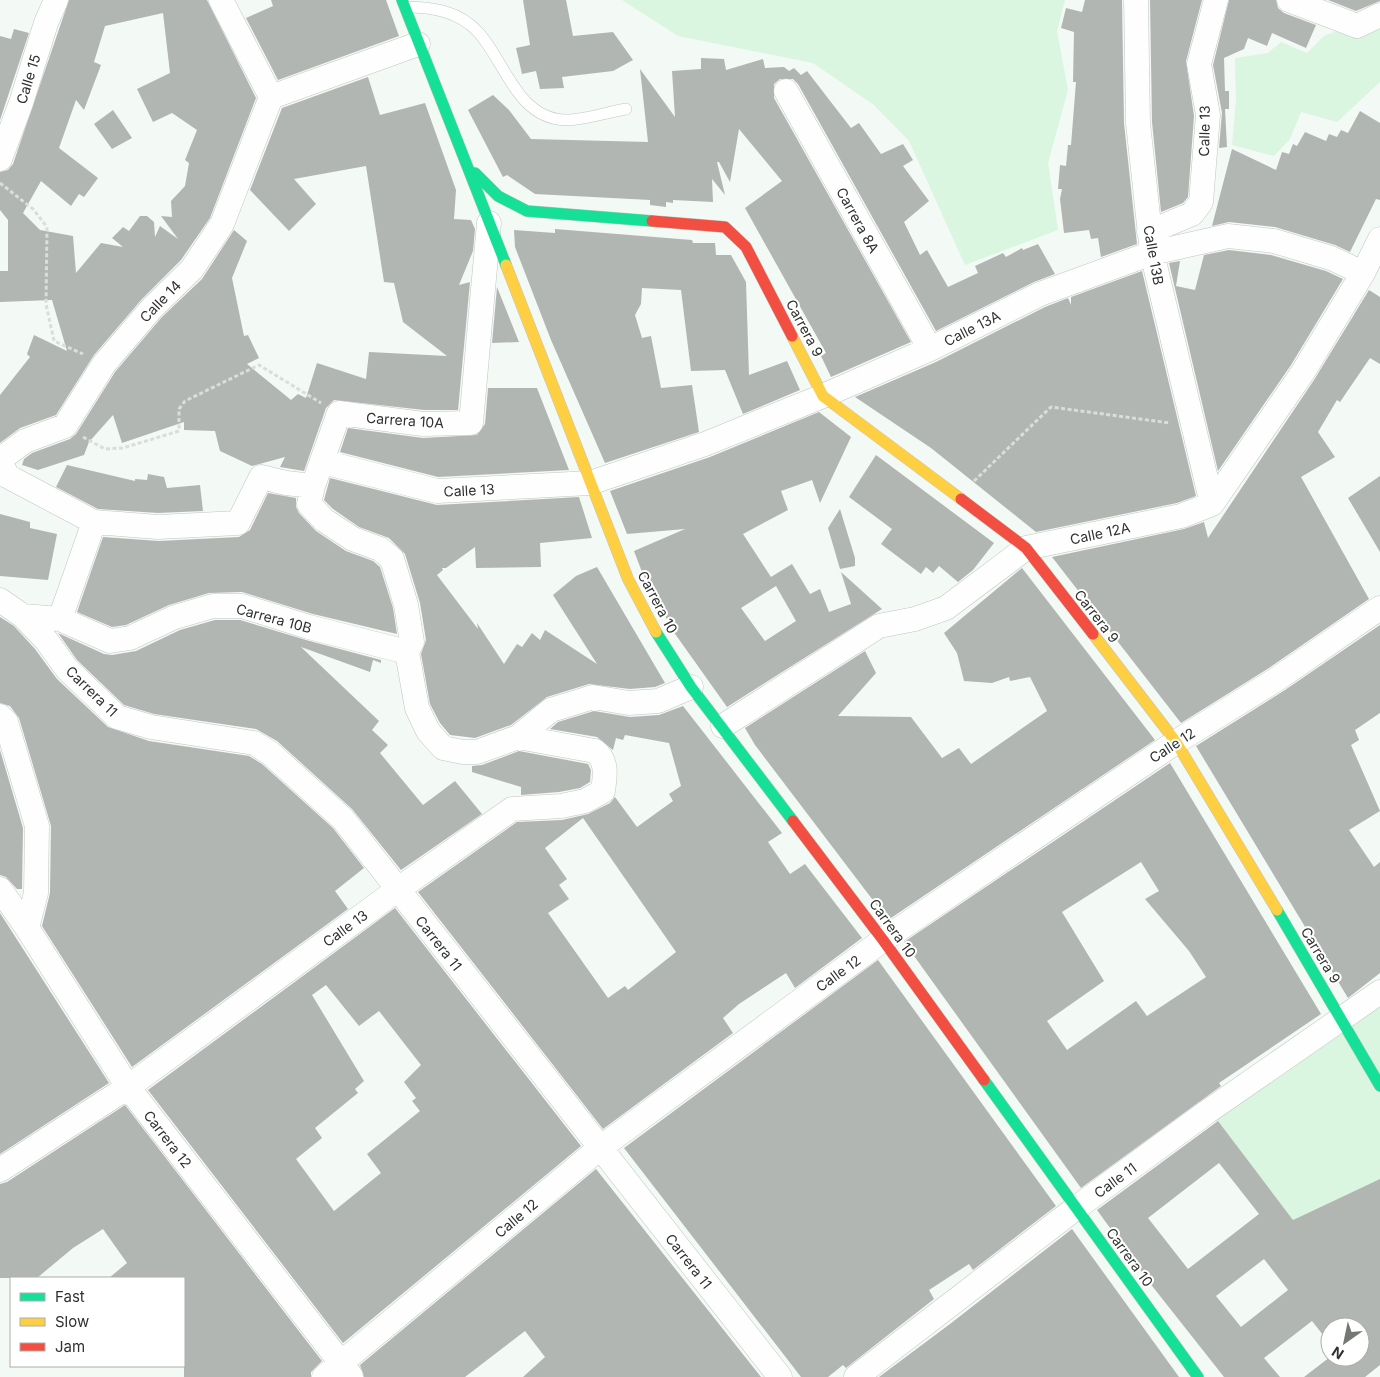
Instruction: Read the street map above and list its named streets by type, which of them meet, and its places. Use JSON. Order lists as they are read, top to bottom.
{
  "streets": {
    "street": [
      "Calle 15",
      "Calle 13",
      "Carrera 8A",
      "Calle 13B",
      "Calle 14",
      "Carrera 9",
      "Calle 13A",
      "Carrera 10A",
      "Calle 12A",
      "Carrera 10",
      "Carrera 10B",
      "Carrera 11",
      "Calle 12",
      "Carrera 12",
      "Calle 11"
    ]
  },
  "crossings": [
    ["Calle 13", "Calle 13B"],
    ["Calle 13", "Calle 13A"],
    ["Calle 13", "Carrera 10"],
    ["Calle 13", "Carrera 11"],
    ["Calle 13", "Carrera 12"],
    ["Carrera 8A", "Calle 13A"],
    ["Calle 13B", "Calle 13A"],
    ["Calle 13B", "Calle 12A"],
    ["Carrera 9", "Calle 13A"],
    ["Carrera 9", "Calle 12A"],
    ["Carrera 9", "Carrera 10"],
    ["Carrera 9", "Calle 12"],
    ["Carrera 9", "Calle 11"],
    ["Calle 13A", "Carrera 10"],
    ["Carrera 10A", "Carrera 10"],
    ["Calle 12A", "Carrera 10"],
    ["Carrera 10", "Calle 12"],
    ["Carrera 10", "Calle 11"],
    ["Carrera 11", "Calle 12"],
    ["Calle 12", "Carrera 12"]
  ],
  "legend": ["Fast", "Slow", "Jam"],
  "north": "bottom left"
}
